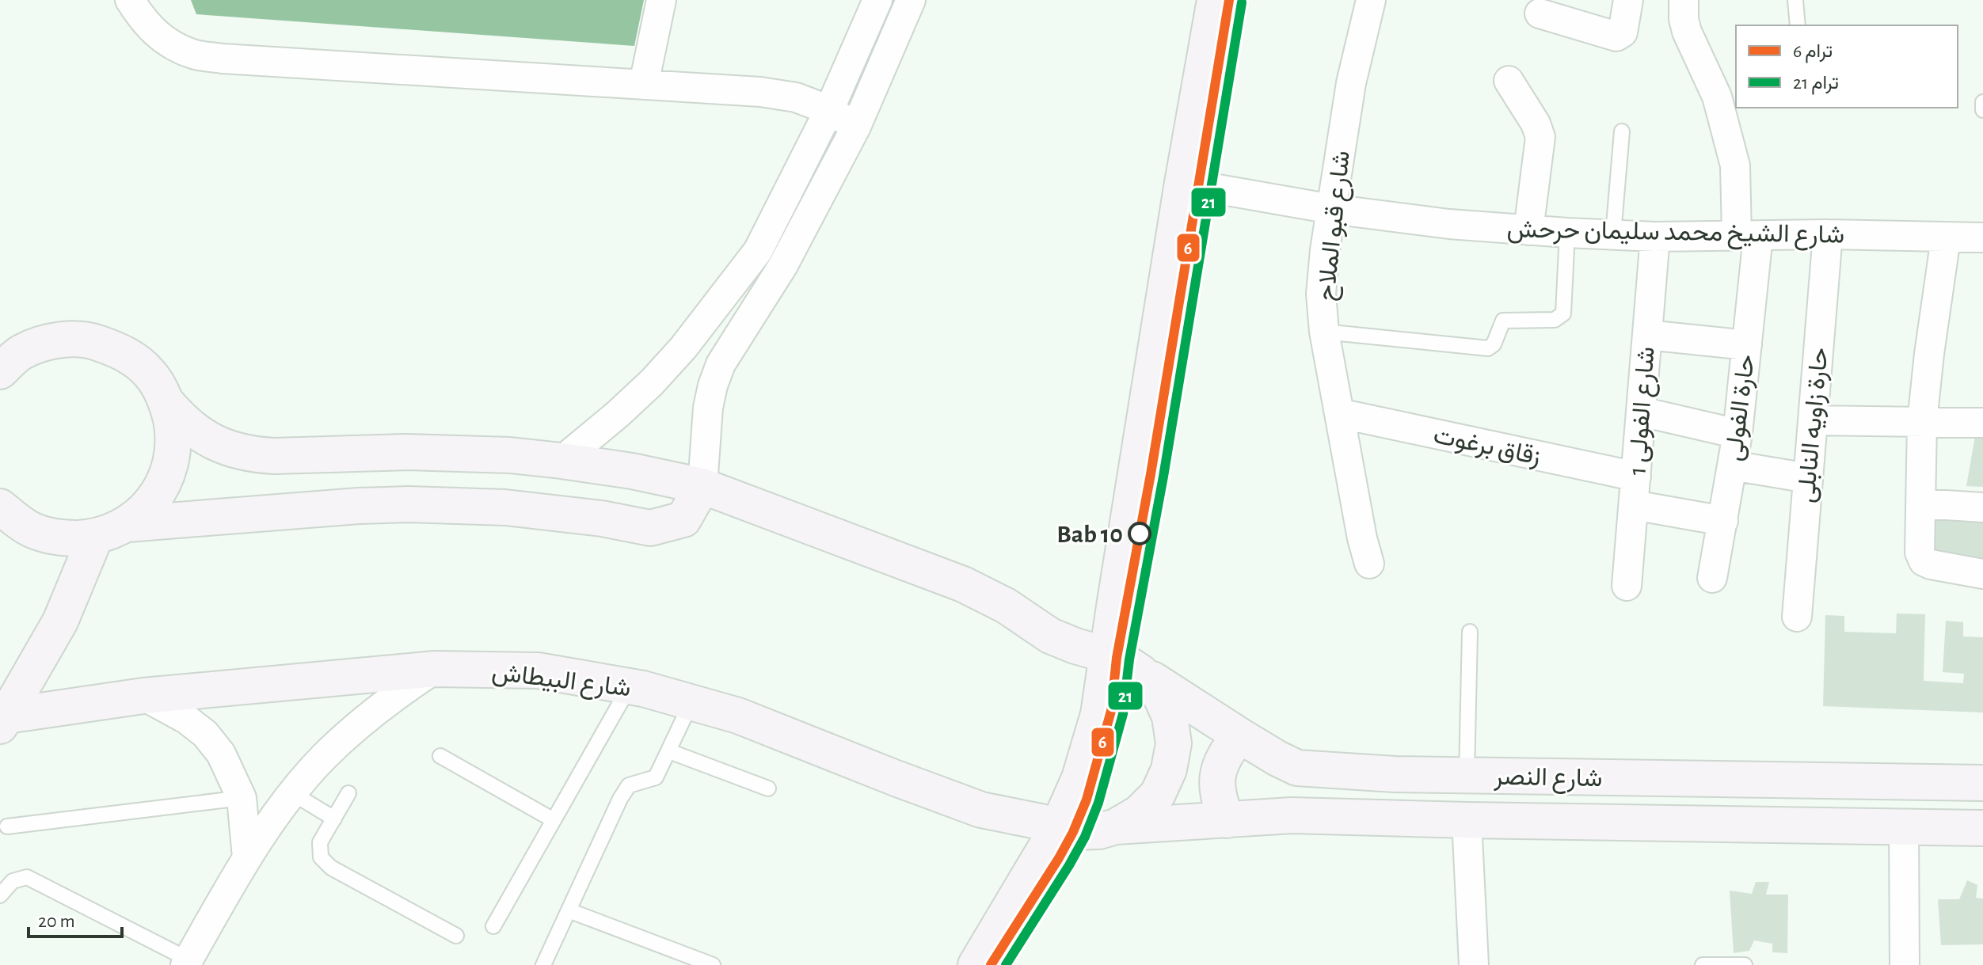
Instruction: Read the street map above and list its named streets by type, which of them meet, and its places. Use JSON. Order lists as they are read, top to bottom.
{
  "streets": {
    "street": [
      "شارع قبو الملاح",
      "شارع الشيخ محمد سليمان حرحش",
      "حارة الفولى",
      "شارع الفولى 1",
      "حارة زاويه النابلى",
      "زقاق برغوت",
      "شارع البيطاش",
      "شارع النصر"
    ]
  },
  "crossings": [
    ["شارع قبو الملاح", "شارع الشيخ محمد سليمان حرحش"],
    ["شارع قبو الملاح", "زقاق برغوت"],
    ["شارع الشيخ محمد سليمان حرحش", "حارة الفولى"],
    ["شارع الشيخ محمد سليمان حرحش", "شارع الفولى 1"],
    ["شارع الشيخ محمد سليمان حرحش", "حارة زاويه النابلى"],
    ["شارع الفولى 1", "زقاق برغوت"],
    ["شارع البيطاش", "شارع النصر"]
  ],
  "places": ["Bab 10"],
  "lines": ["tram line 6", "tram line 21"],
  "legend": ["ترام 6", "ترام 21"],
  "scale_bar": "20 m"
}
